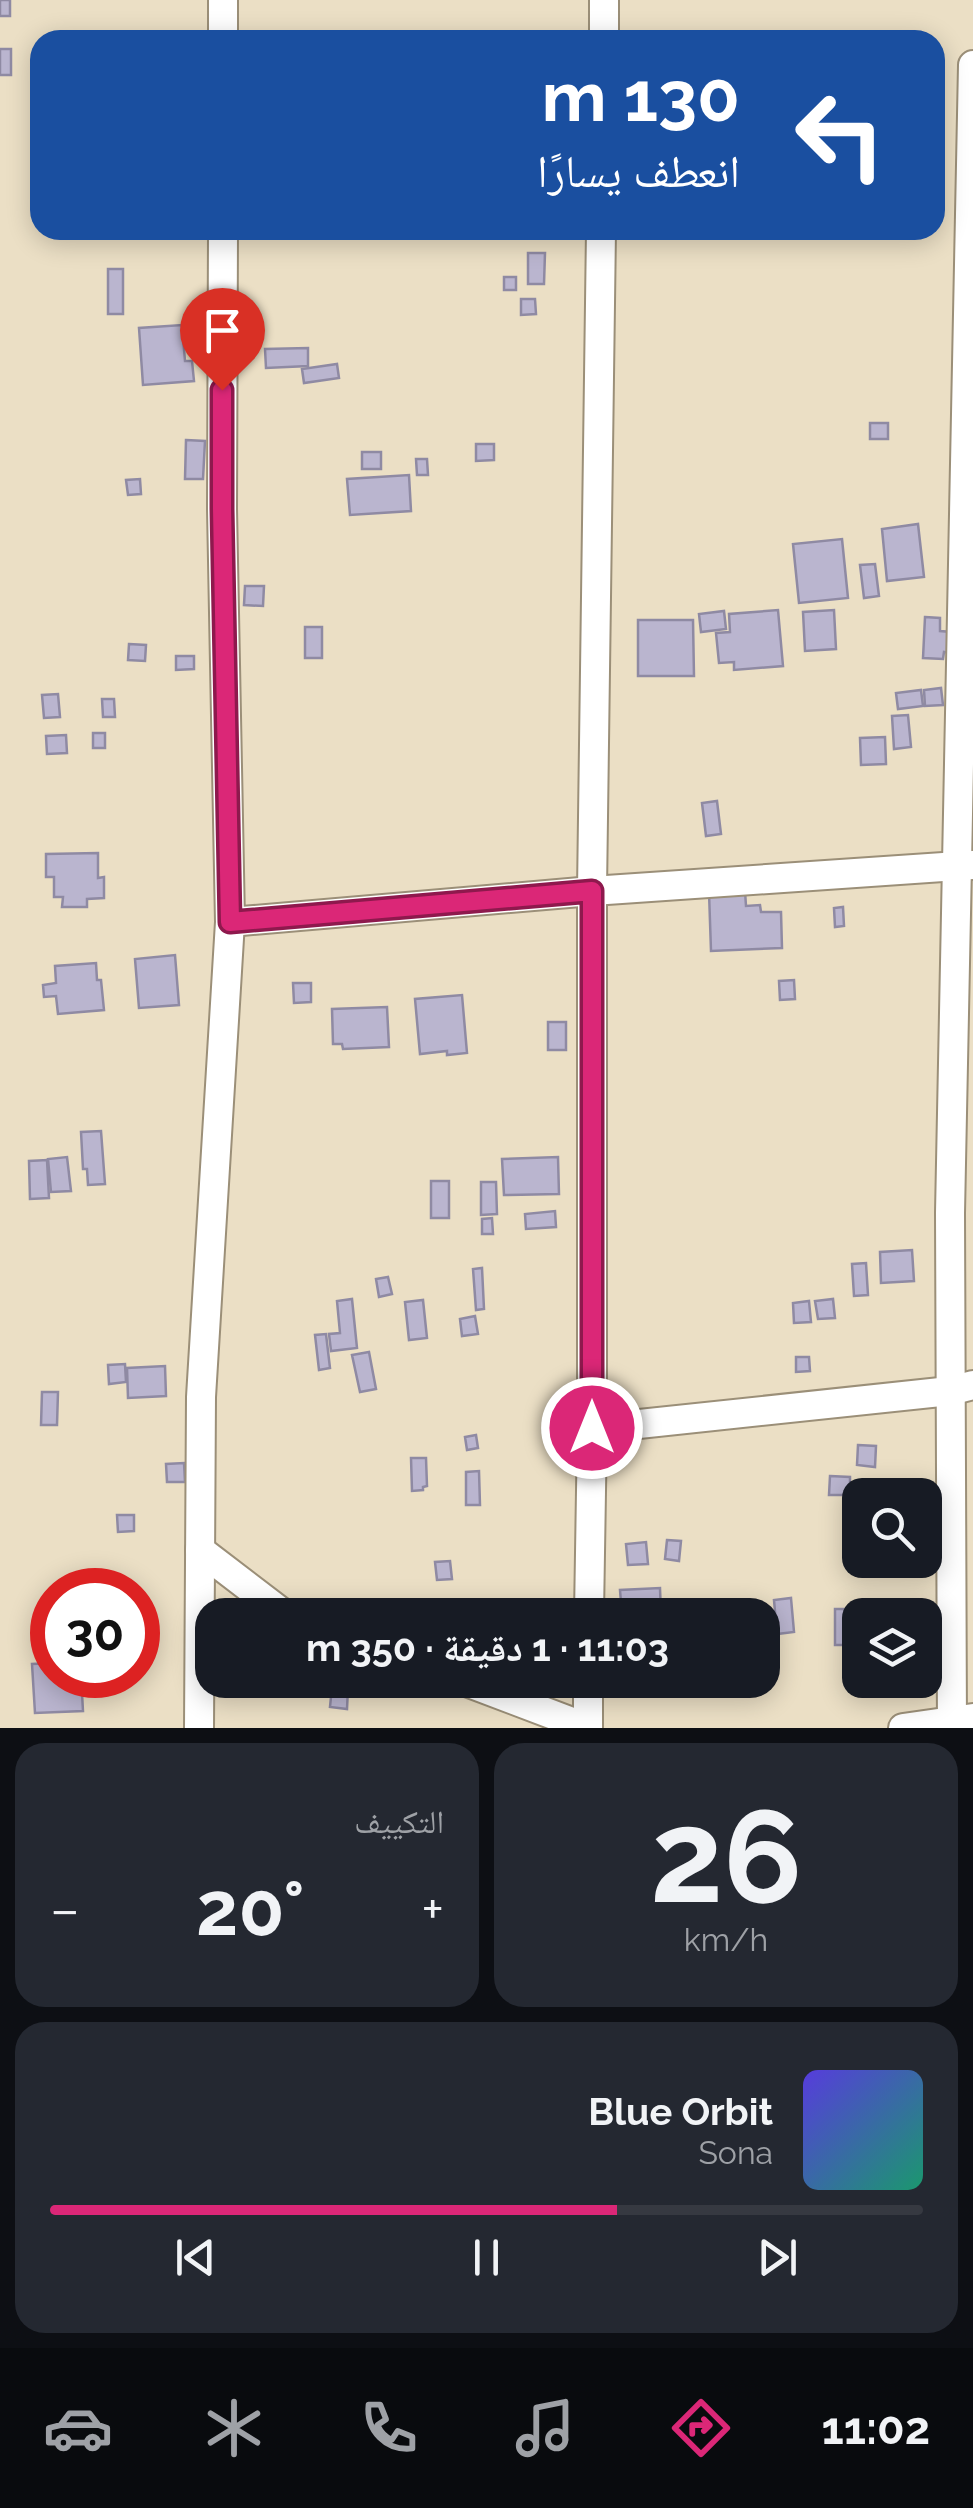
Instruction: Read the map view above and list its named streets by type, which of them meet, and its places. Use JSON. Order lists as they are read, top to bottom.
{
  "page": {
    "turn": ["130 m", "انعطف يسارًا"],
    "limit": "30",
    "trip": "11:03 · 1 دقيقة · 350 m",
    "tile": [
      ["26", "km/h"],
      "التكييف"
    ],
    "heat": ["−", "20°", "+"],
    "song": ["Blue Orbit", "Sona"],
    "tabs": "11:02"
  }
}
